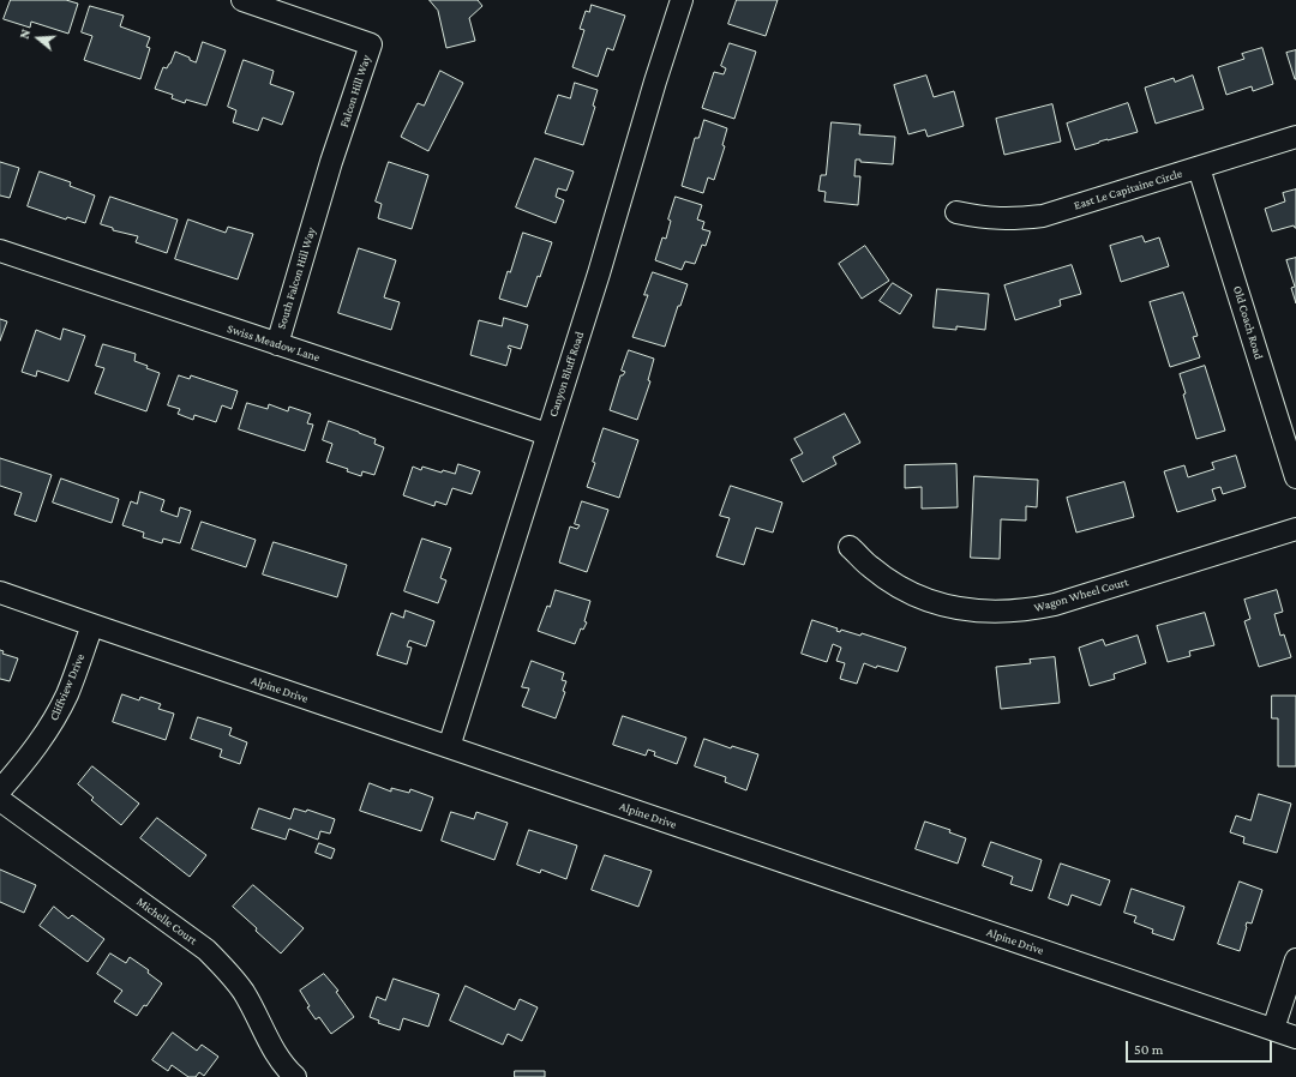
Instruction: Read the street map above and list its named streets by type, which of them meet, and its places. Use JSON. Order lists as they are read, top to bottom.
{
  "streets": {
    "street": [
      "Falcon Hill Way",
      "East Le Capitaine Circle",
      "South Falcon Hill Way",
      "Old Coach Road",
      "Swiss Meadow Lane",
      "Canyon Bluff Road",
      "Wagon Wheel Court",
      "Cliffview Drive",
      "Alpine Drive",
      "Michelle Court"
    ]
  },
  "crossings": [
    ["Falcon Hill Way", "South Falcon Hill Way"],
    ["East Le Capitaine Circle", "Old Coach Road"],
    ["South Falcon Hill Way", "Swiss Meadow Lane"],
    ["Swiss Meadow Lane", "Canyon Bluff Road"],
    ["Canyon Bluff Road", "Alpine Drive"],
    ["Cliffview Drive", "Alpine Drive"]
  ],
  "scale_bar": "50 m",
  "north": "left"
}
